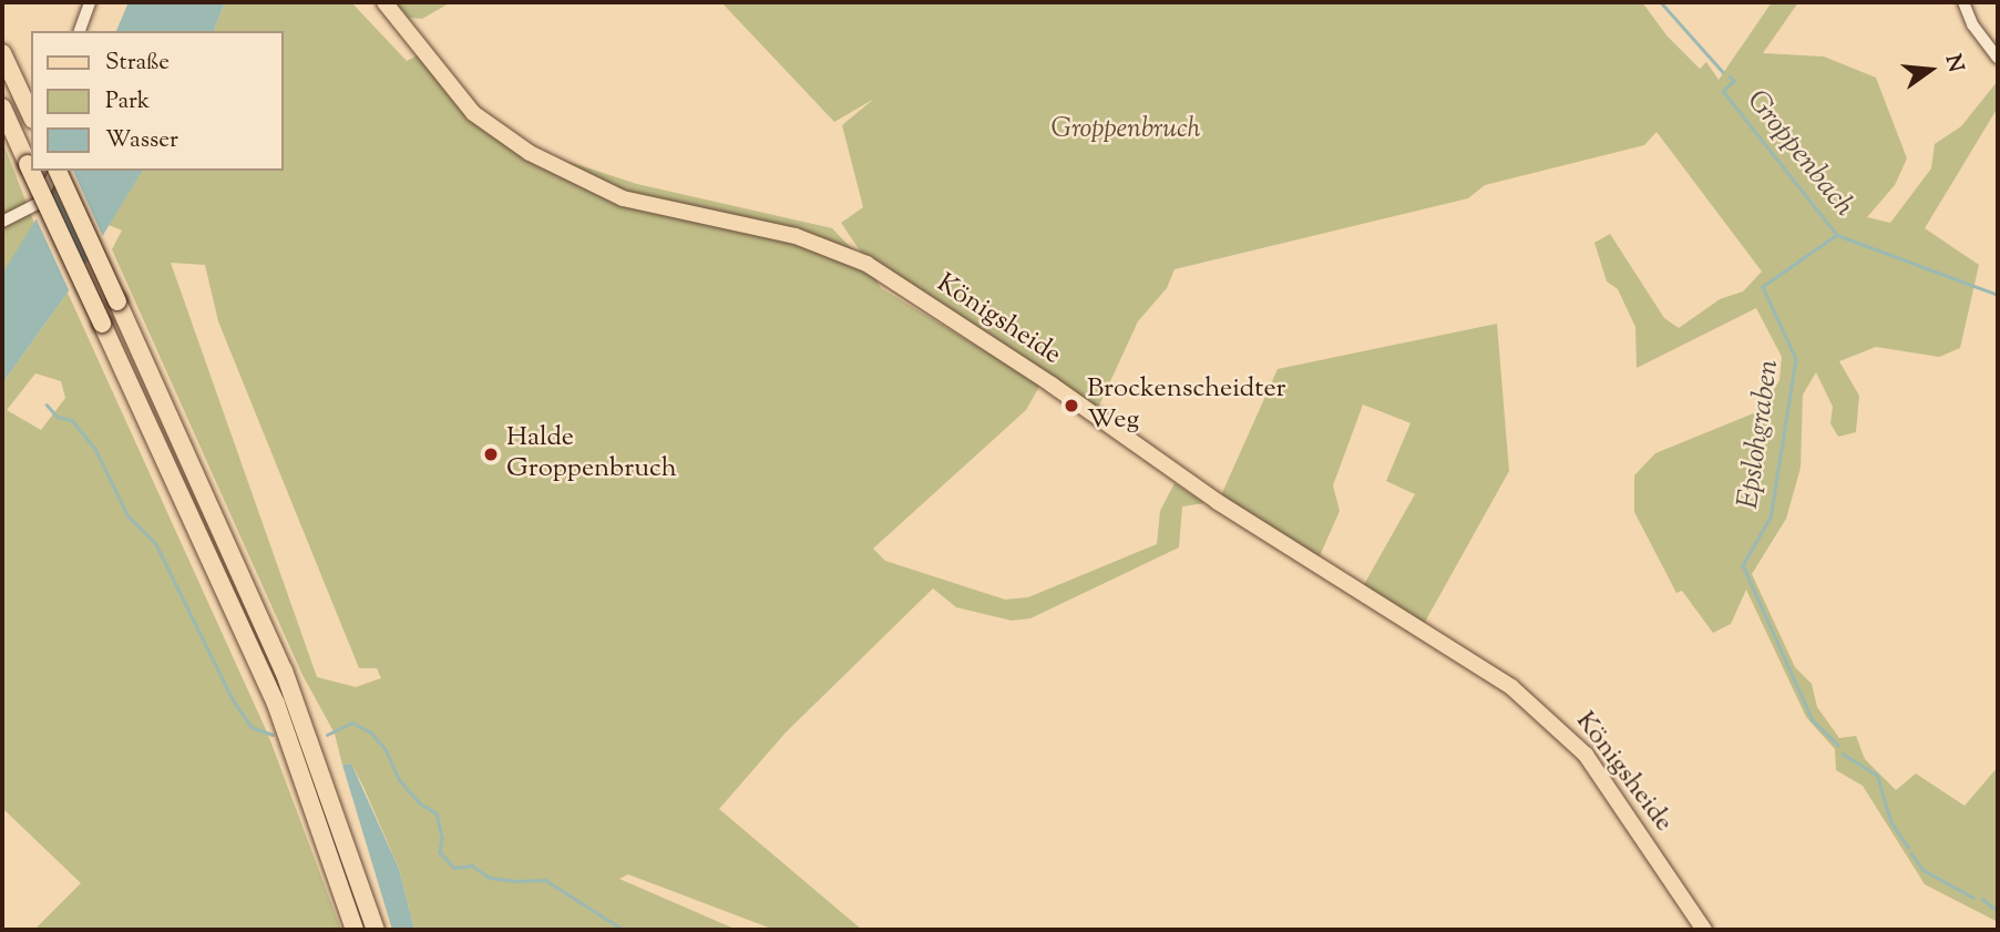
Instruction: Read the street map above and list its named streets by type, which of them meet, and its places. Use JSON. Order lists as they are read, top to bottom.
{
  "streets": {
    "main road": ["Königsheide"]
  },
  "water": ["Groppenbach", "Epslohgraben"],
  "parks": ["Groppenbruch"],
  "places": ["Brockenscheidter Weg", "Halde Groppenbruch"],
  "legend": ["Straße", "Park", "Wasser"],
  "north": "right"
}
